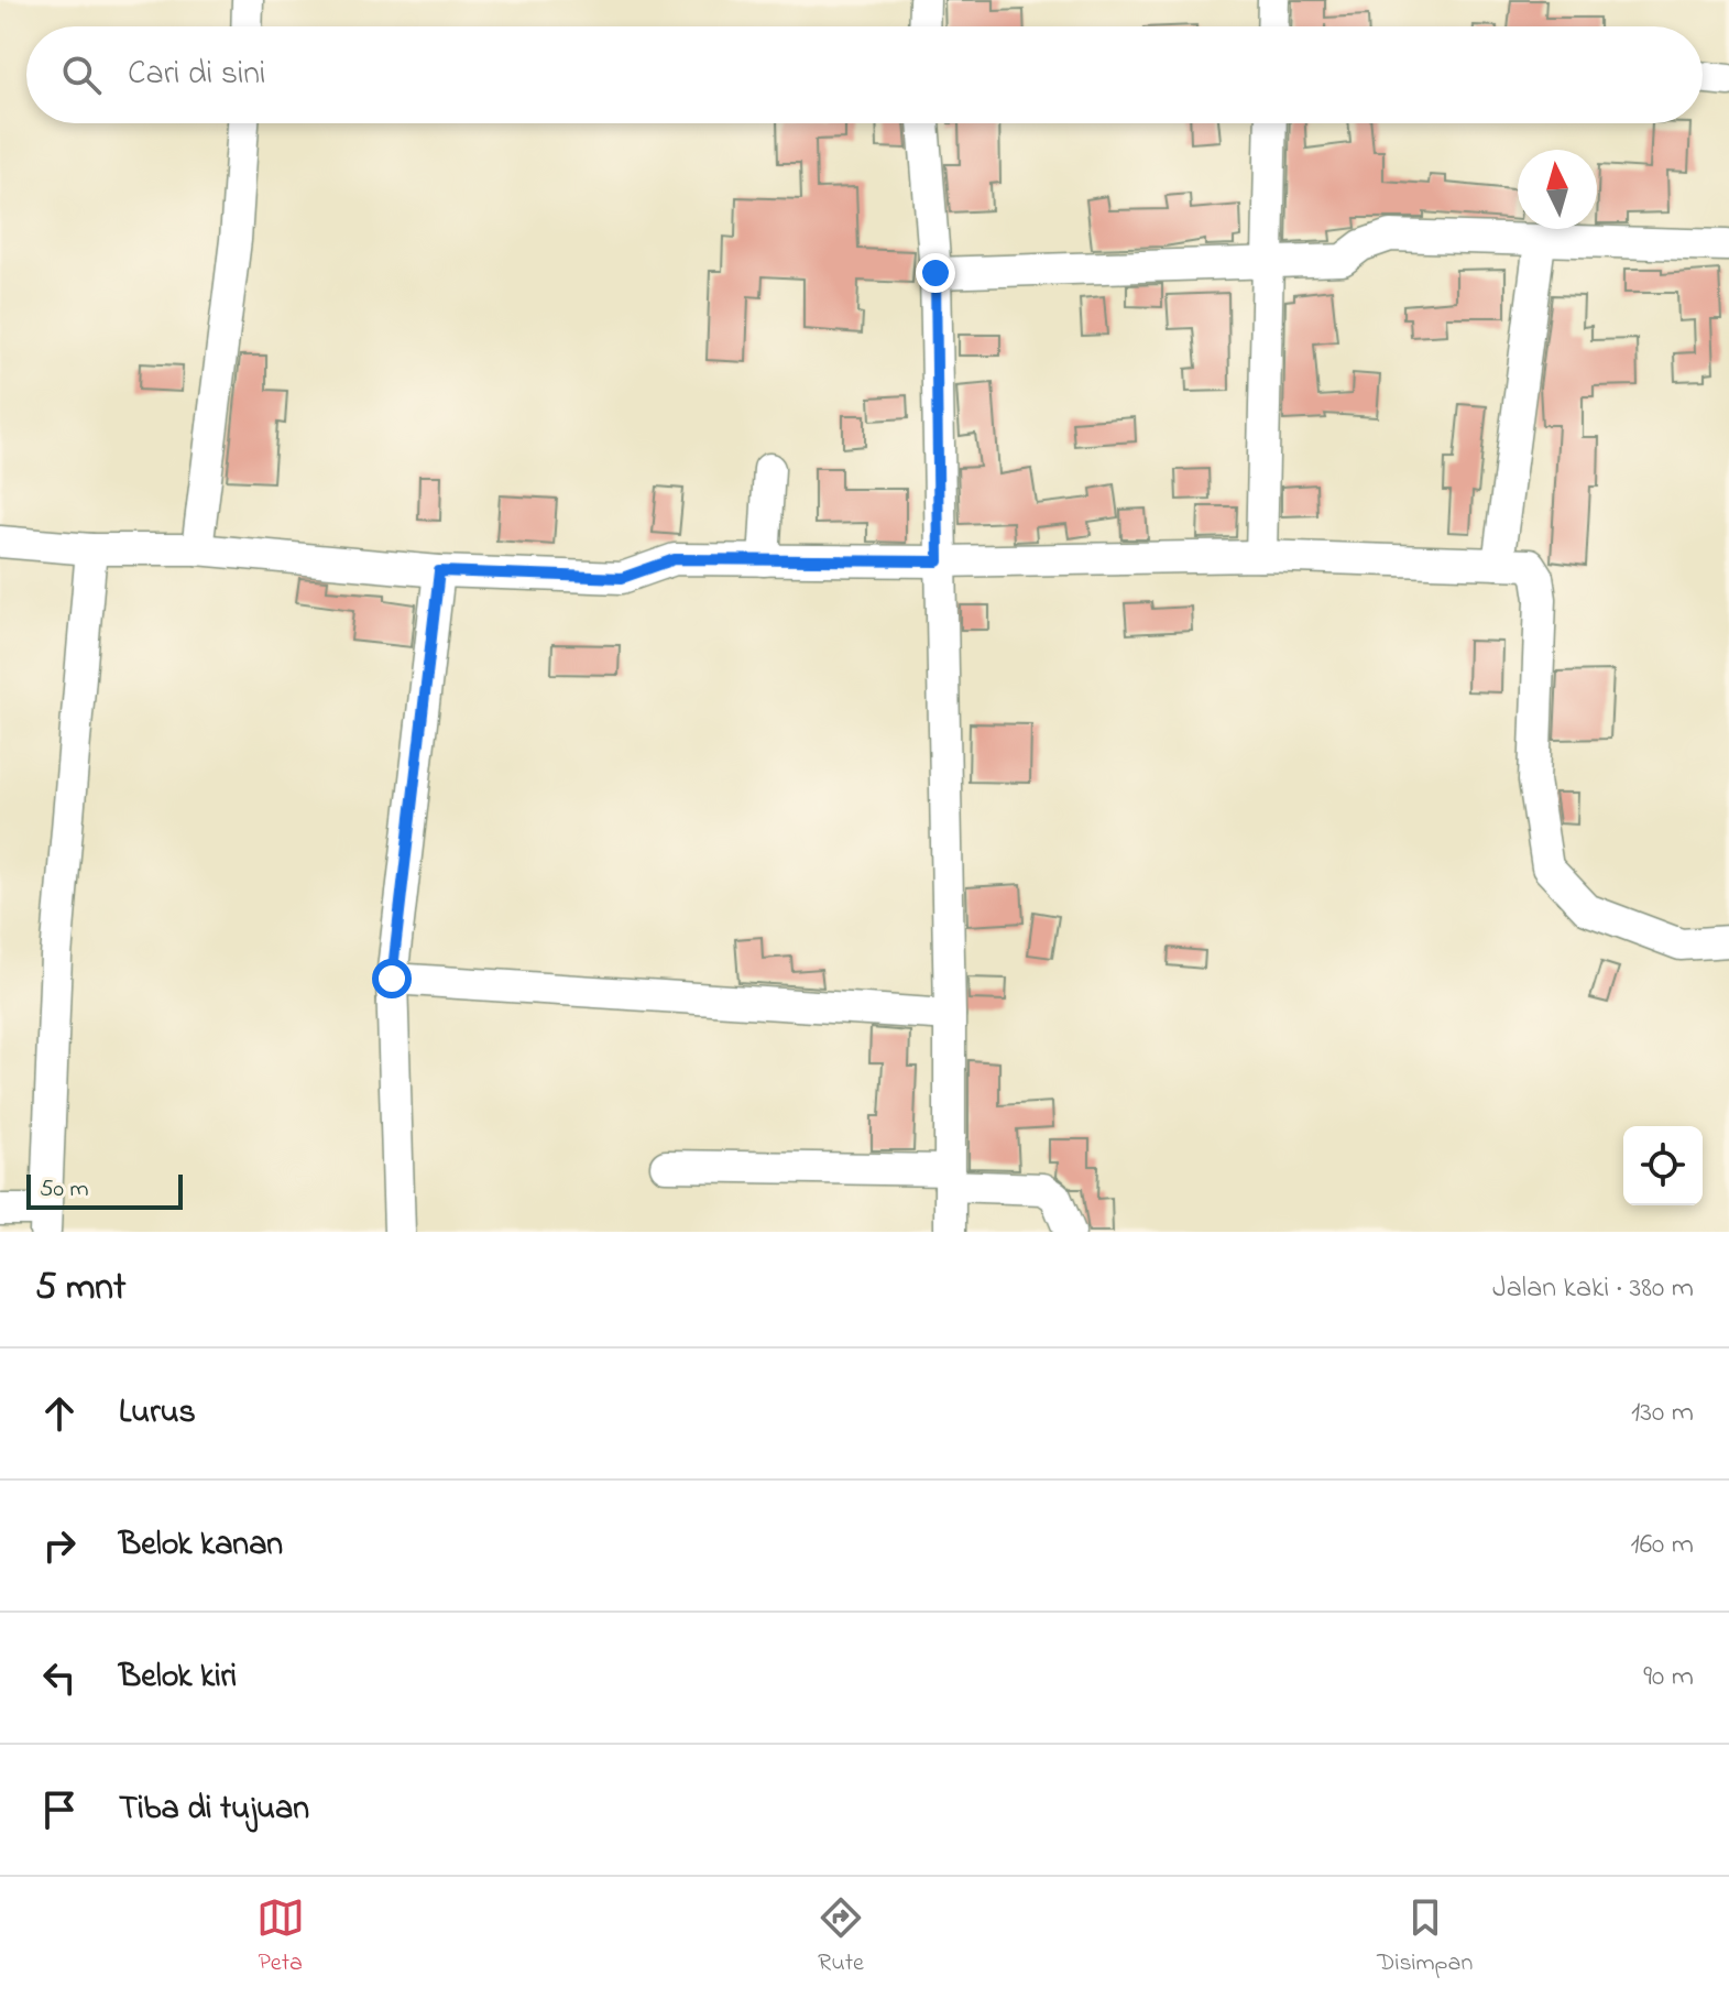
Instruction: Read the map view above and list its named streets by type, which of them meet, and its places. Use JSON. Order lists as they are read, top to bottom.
{
  "scale_bar": "50 m",
  "north": "top",
  "page": {
    "search": "Cari di sini",
    "scale": "50 m",
    "heading": ["5 mnt", "Jalan kaki · 380 m"],
    "list": [
      ["Lurus", "130 m"],
      ["Belok kanan", "160 m"],
      ["Belok kiri", "90 m"],
      "Tiba di tujuan"
    ],
    "nav": ["Peta", "Rute", "Disimpan"]
  }
}
